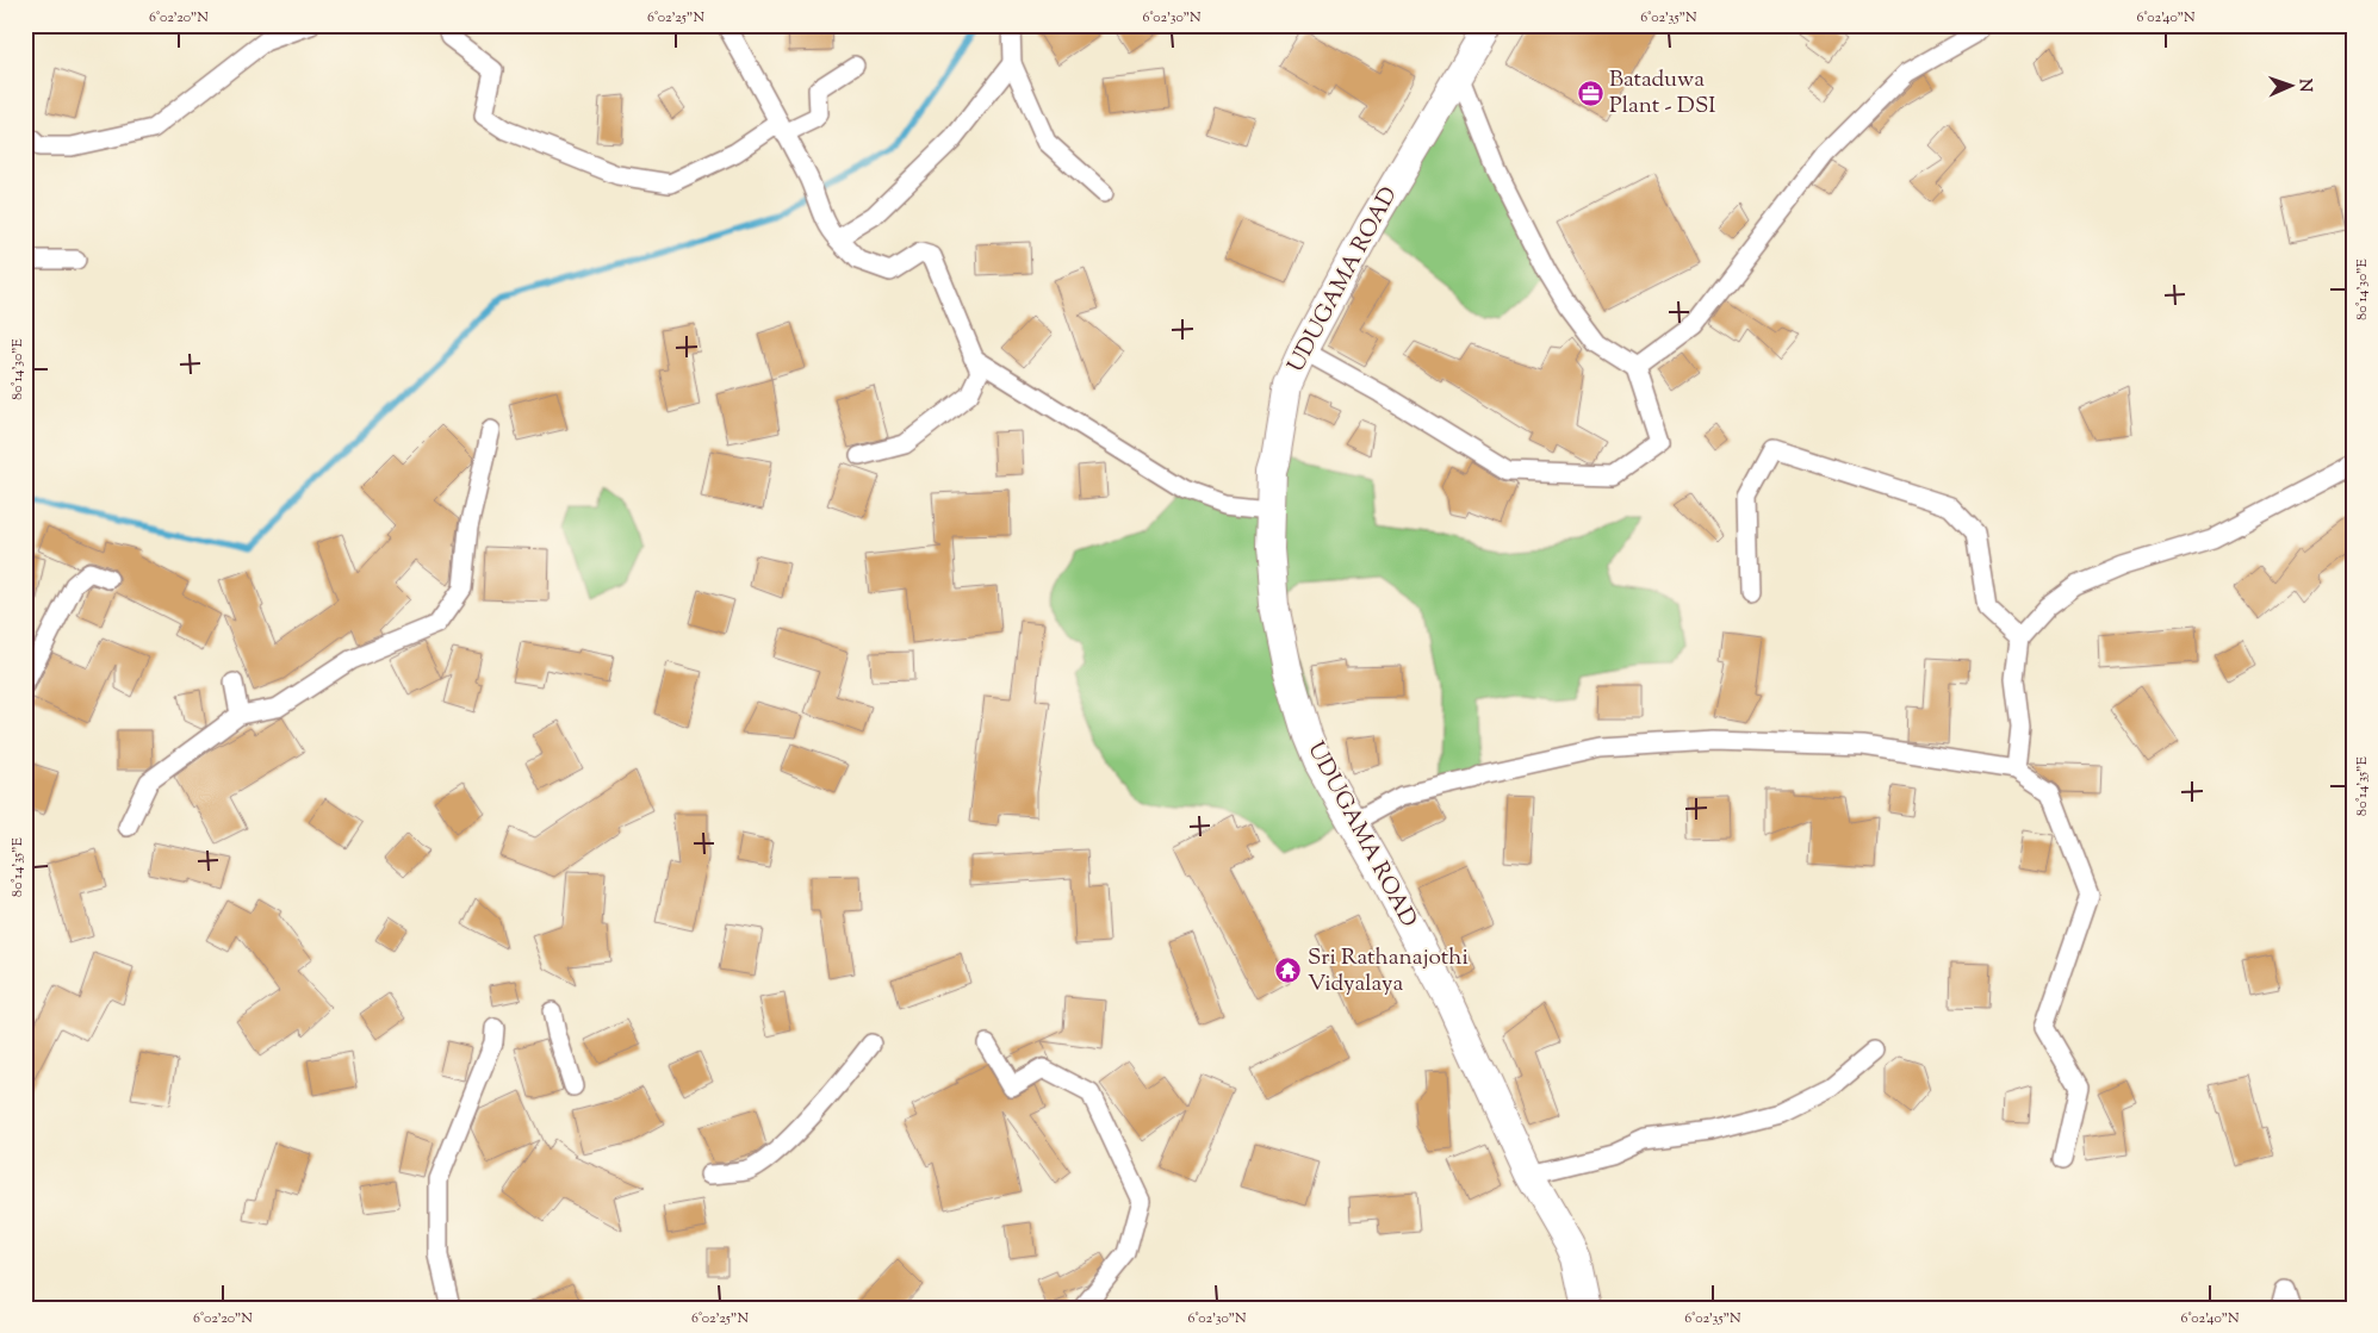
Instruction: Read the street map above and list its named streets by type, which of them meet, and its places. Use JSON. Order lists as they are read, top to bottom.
{
  "streets": {
    "main road": ["UDUGAMA ROAD"]
  },
  "places": {
    "office": ["Bataduwa Plant - DSI"],
    "temple": ["Sri Rathanajothi Vidyalaya"]
  },
  "north": "right",
  "coordinates": [
    "6°02'20\"N",
    "6°02'25\"N",
    "6°02'30\"N",
    "6°02'35\"N",
    "6°02'40\"N",
    "80°14'30\"E",
    "80°14'35\"E"
  ]
}
